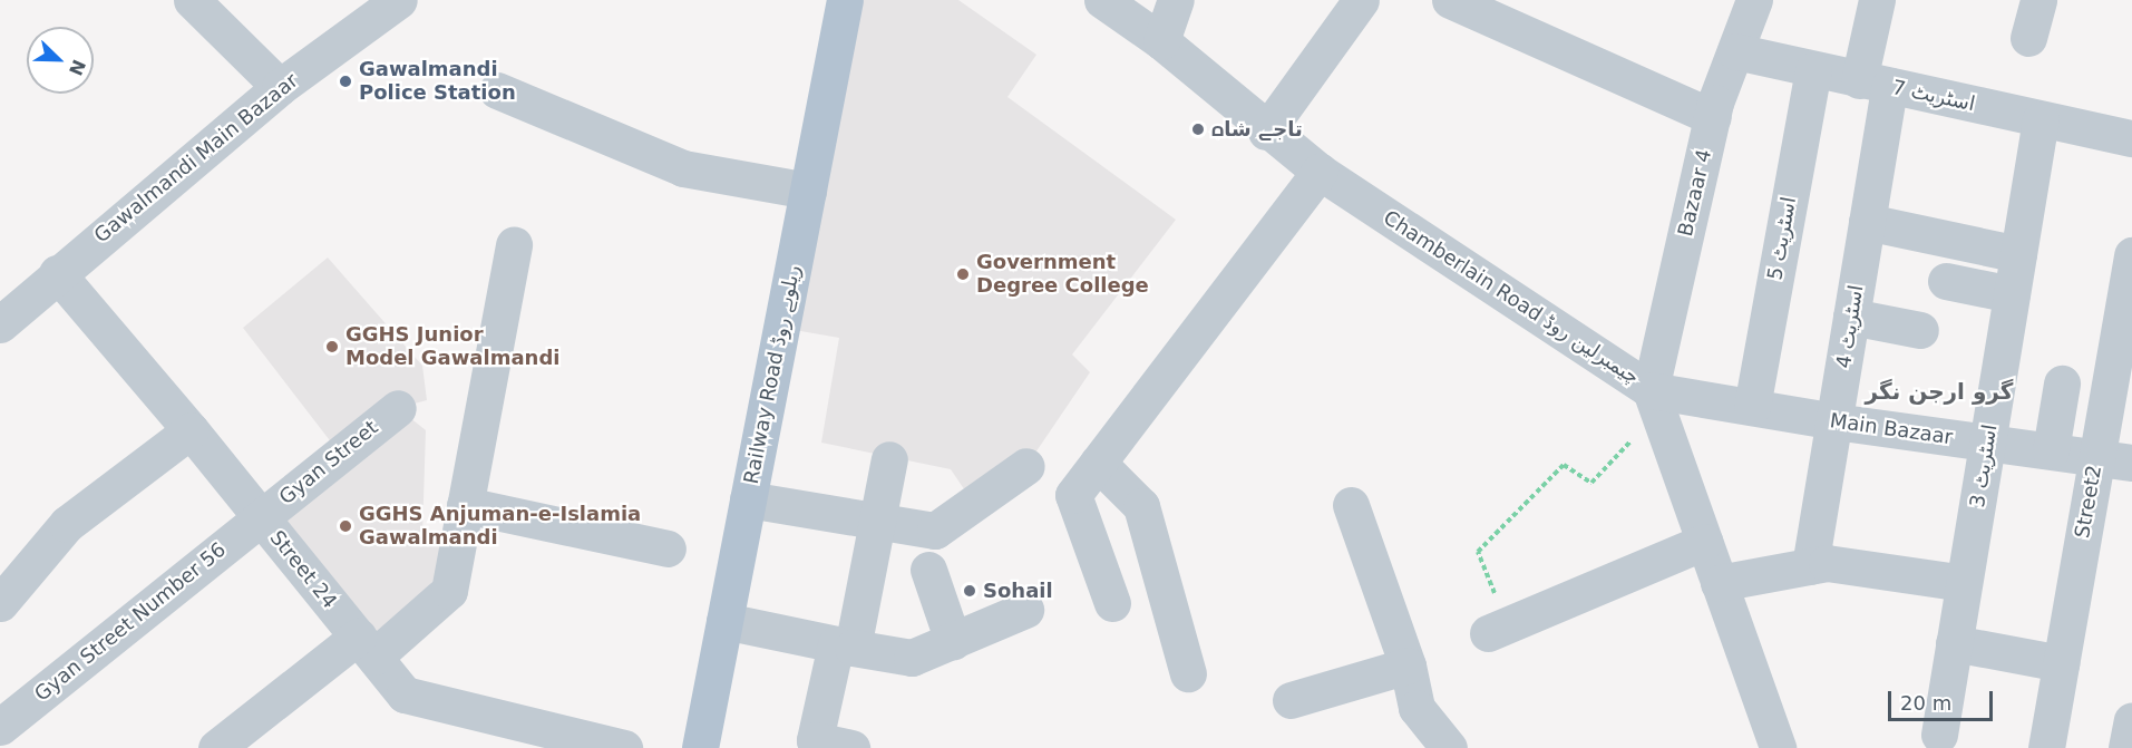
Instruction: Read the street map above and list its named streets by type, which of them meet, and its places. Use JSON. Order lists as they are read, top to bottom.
{
  "streets": {
    "main road": ["Railway Road ریلوے روڈ"],
    "street": [
      "اسٹریٹ 7",
      "Gawalmandi Main Bazaar",
      "Bazaar 4",
      "اسٹریٹ 5",
      "Chamberlain Road چیمبرلین روڈ",
      "اسٹریٹ 4",
      "Main Bazaar",
      "Gyan Street",
      "اسٹریٹ 3",
      "Street2",
      "Street 24",
      "Gyan Street Number 56"
    ]
  },
  "crossings": [
    ["اسٹریٹ 7", "Bazaar 4"],
    ["اسٹریٹ 7", "اسٹریٹ 5"],
    ["اسٹریٹ 7", "اسٹریٹ 4"],
    ["اسٹریٹ 7", "اسٹریٹ 3"],
    ["Gawalmandi Main Bazaar", "Street 24"],
    ["Bazaar 4", "Chamberlain Road چیمبرلین روڈ"],
    ["Bazaar 4", "Main Bazaar"],
    ["اسٹریٹ 5", "Main Bazaar"],
    ["Chamberlain Road چیمبرلین روڈ", "Main Bazaar"],
    ["اسٹریٹ 4", "Main Bazaar"],
    ["Main Bazaar", "اسٹریٹ 3"],
    ["Main Bazaar", "Street2"],
    ["Gyan Street", "Street 24"],
    ["Gyan Street", "Gyan Street Number 56"],
    ["Street 24", "Gyan Street Number 56"]
  ],
  "districts": ["گرو ارجن نگر"],
  "places": [
    "Gawalmandi Police Station",
    "تاجے شاہ",
    "Government Degree College",
    "GGHS Junior Model Gawalmandi",
    "GGHS Anjuman-e-Islamia Gawalmandi",
    "Sohail"
  ],
  "scale_bar": "20 m",
  "north": "bottom right"
}
